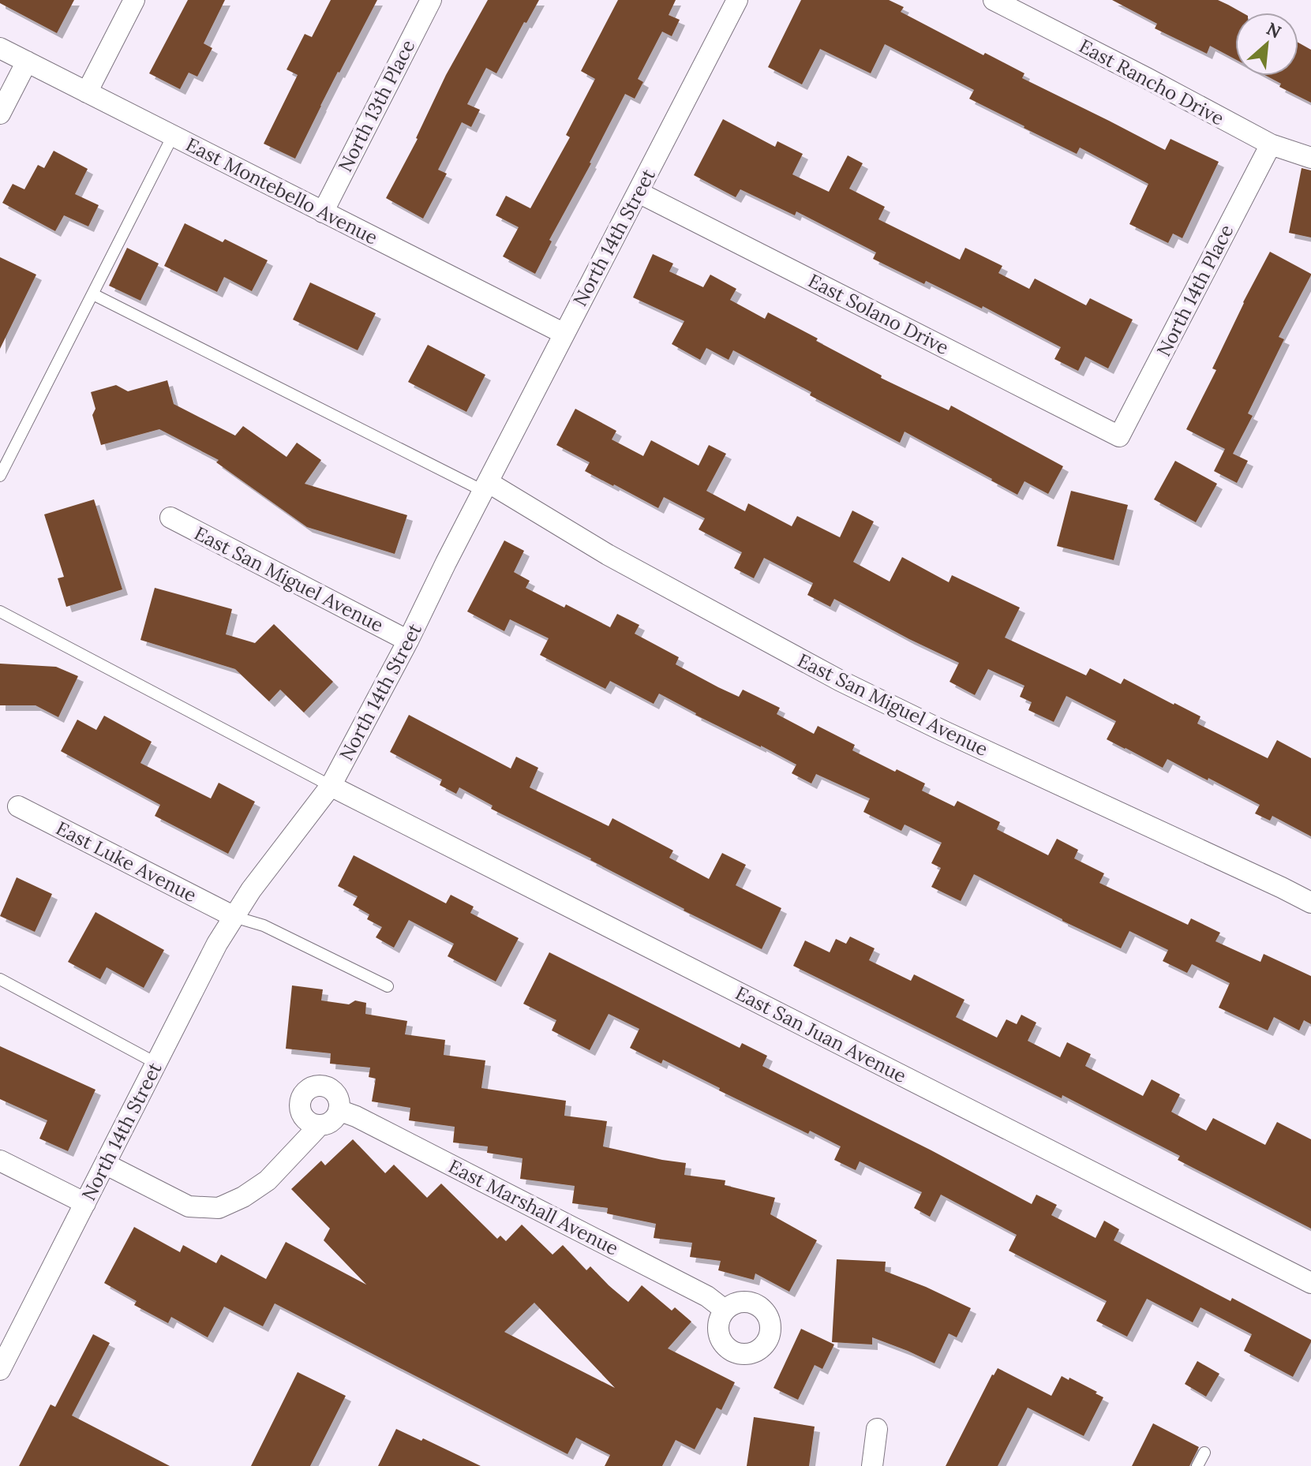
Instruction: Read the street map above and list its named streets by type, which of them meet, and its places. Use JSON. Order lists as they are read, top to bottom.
{
  "streets": {
    "street": [
      "East Rancho Drive",
      "North 13th Place",
      "East Montebello Avenue",
      "North 14th Street",
      "North 14th Place",
      "East Solano Drive",
      "East San Miguel Avenue",
      "East Luke Avenue",
      "East San Juan Avenue",
      "East Marshall Avenue"
    ]
  },
  "crossings": [
    ["East Rancho Drive", "North 14th Place"],
    ["North 13th Place", "East Montebello Avenue"],
    ["East Montebello Avenue", "North 14th Street"],
    ["North 14th Street", "East Solano Drive"],
    ["North 14th Street", "East San Miguel Avenue"],
    ["North 14th Street", "East Luke Avenue"],
    ["North 14th Street", "East San Juan Avenue"],
    ["North 14th Place", "East Solano Drive"]
  ],
  "north": "top right"
}
